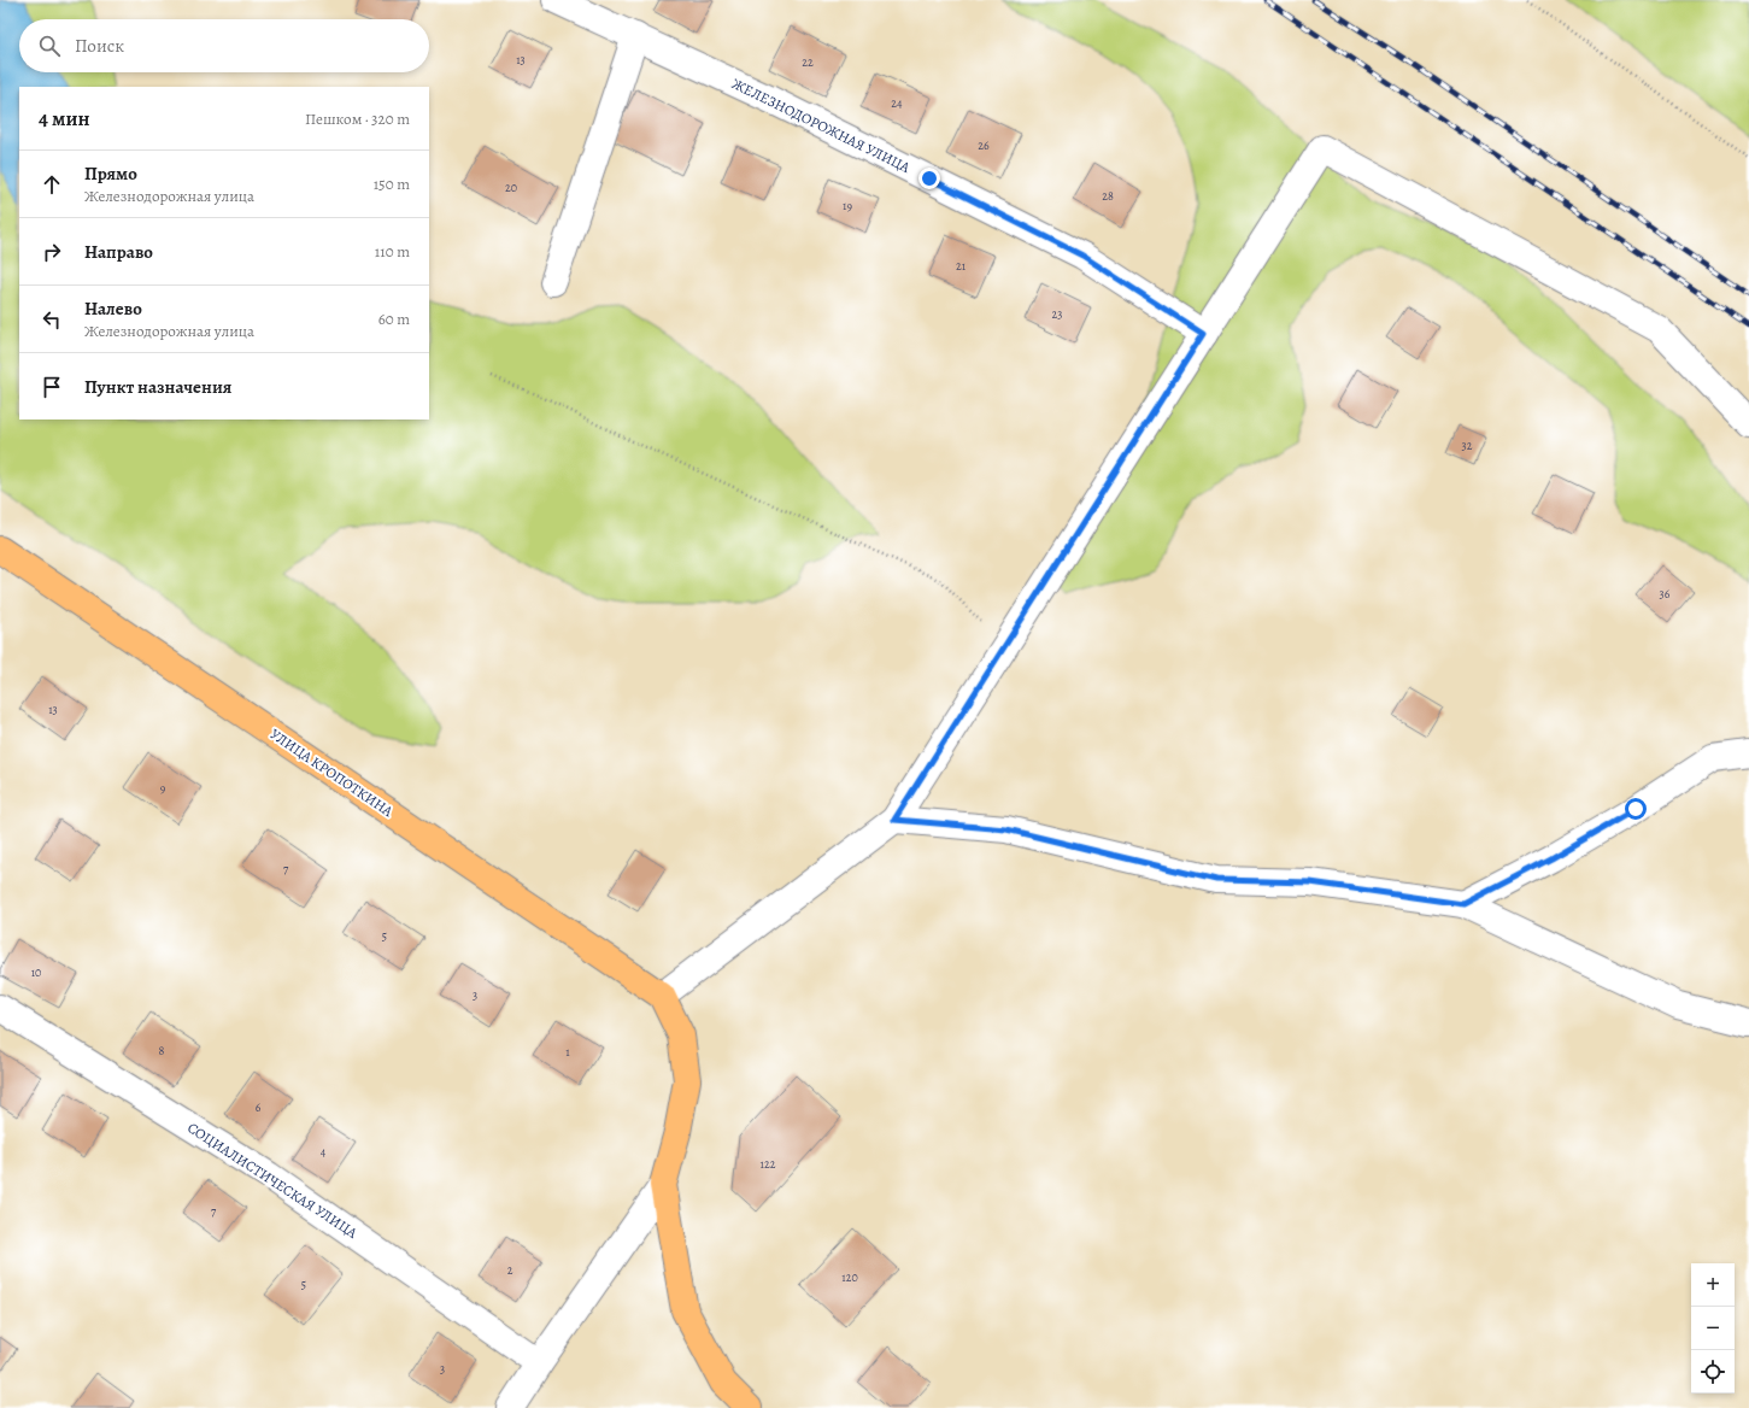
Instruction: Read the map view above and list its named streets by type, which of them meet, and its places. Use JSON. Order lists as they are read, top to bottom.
{
  "streets": {
    "main road": ["УЛИЦА КРОПОТКИНА"],
    "street": ["ЖЕЛЕЗНОДОРОЖНАЯ УЛИЦА", "СОЦИАЛИСТИЧЕСКАЯ УЛИЦА"]
  },
  "house_numbers": [
    "13",
    "22",
    "24",
    "26",
    "20",
    "28",
    "19",
    "21",
    "23",
    "32",
    "36",
    "13",
    "9",
    "7",
    "5",
    "10",
    "3",
    "8",
    "1",
    "6",
    "4",
    "122",
    "7",
    "2",
    "120",
    "5",
    "3"
  ],
  "page": {
    "search": "Поиск",
    "heading": ["4 мин", "Пешком · 320 m"],
    "list": [
      ["Прямо", "Железнодорожная улица", "150 m"],
      ["Направо", "110 m"],
      ["Налево", "Железнодорожная улица", "60 m"],
      "Пункт назначения"
    ],
    "map_buttons": ["+", "−"]
  }
}
